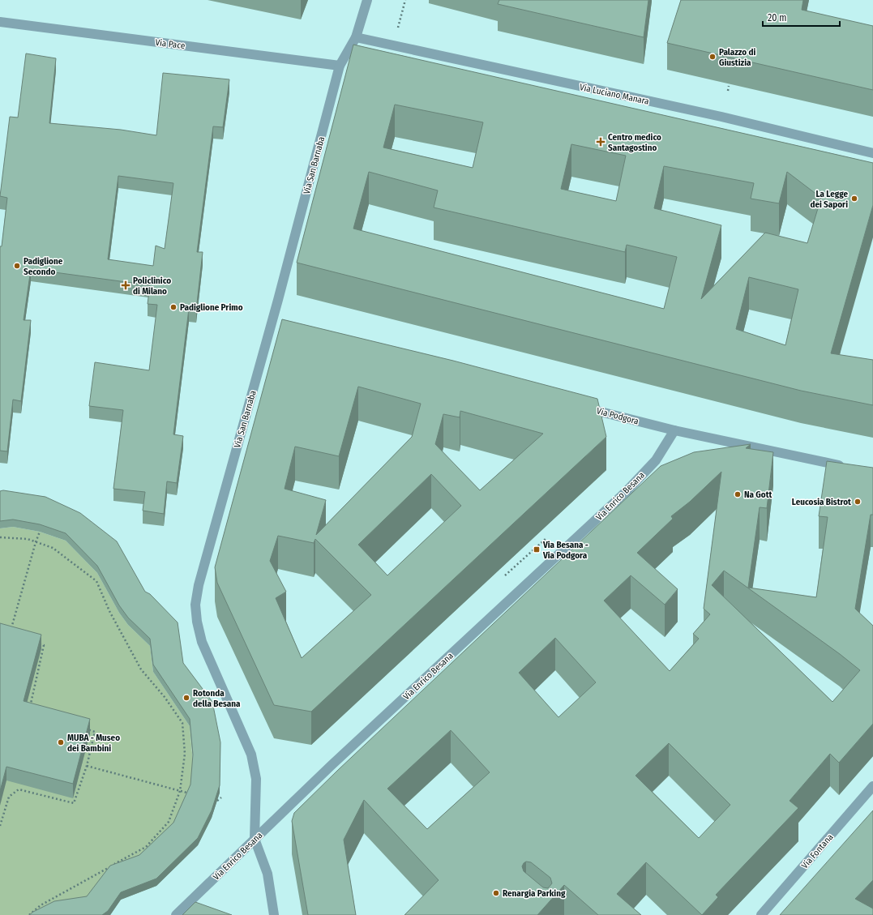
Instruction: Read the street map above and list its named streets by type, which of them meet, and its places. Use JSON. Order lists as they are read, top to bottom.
{
  "streets": {
    "street": [
      "Via Pace",
      "Via Luciano Manara",
      "Via San Barnaba",
      "Via Podgora",
      "Via Enrico Besana",
      "Via Fontana"
    ]
  },
  "crossings": [
    ["Via Pace", "Via San Barnaba"],
    ["Via Luciano Manara", "Via San Barnaba"],
    ["Via San Barnaba", "Via Enrico Besana"],
    ["Via Podgora", "Via Enrico Besana"]
  ],
  "places": {
    "other": [
      "Palazzo di Giustizia",
      "La Legge dei Sapori",
      "Padiglione Secondo",
      "Padiglione Primo",
      "Na Gott",
      "Leucosia Bistrot",
      "Rotonda della Besana",
      "MUBA - Museo dei Bambini",
      "Renargia Parking"
    ],
    "health": ["Centro medico Santagostino", "Policlinico di Milano"],
    "transit": ["Via Besana - Via Podgora"]
  },
  "scale_bar": "20 m"
}
